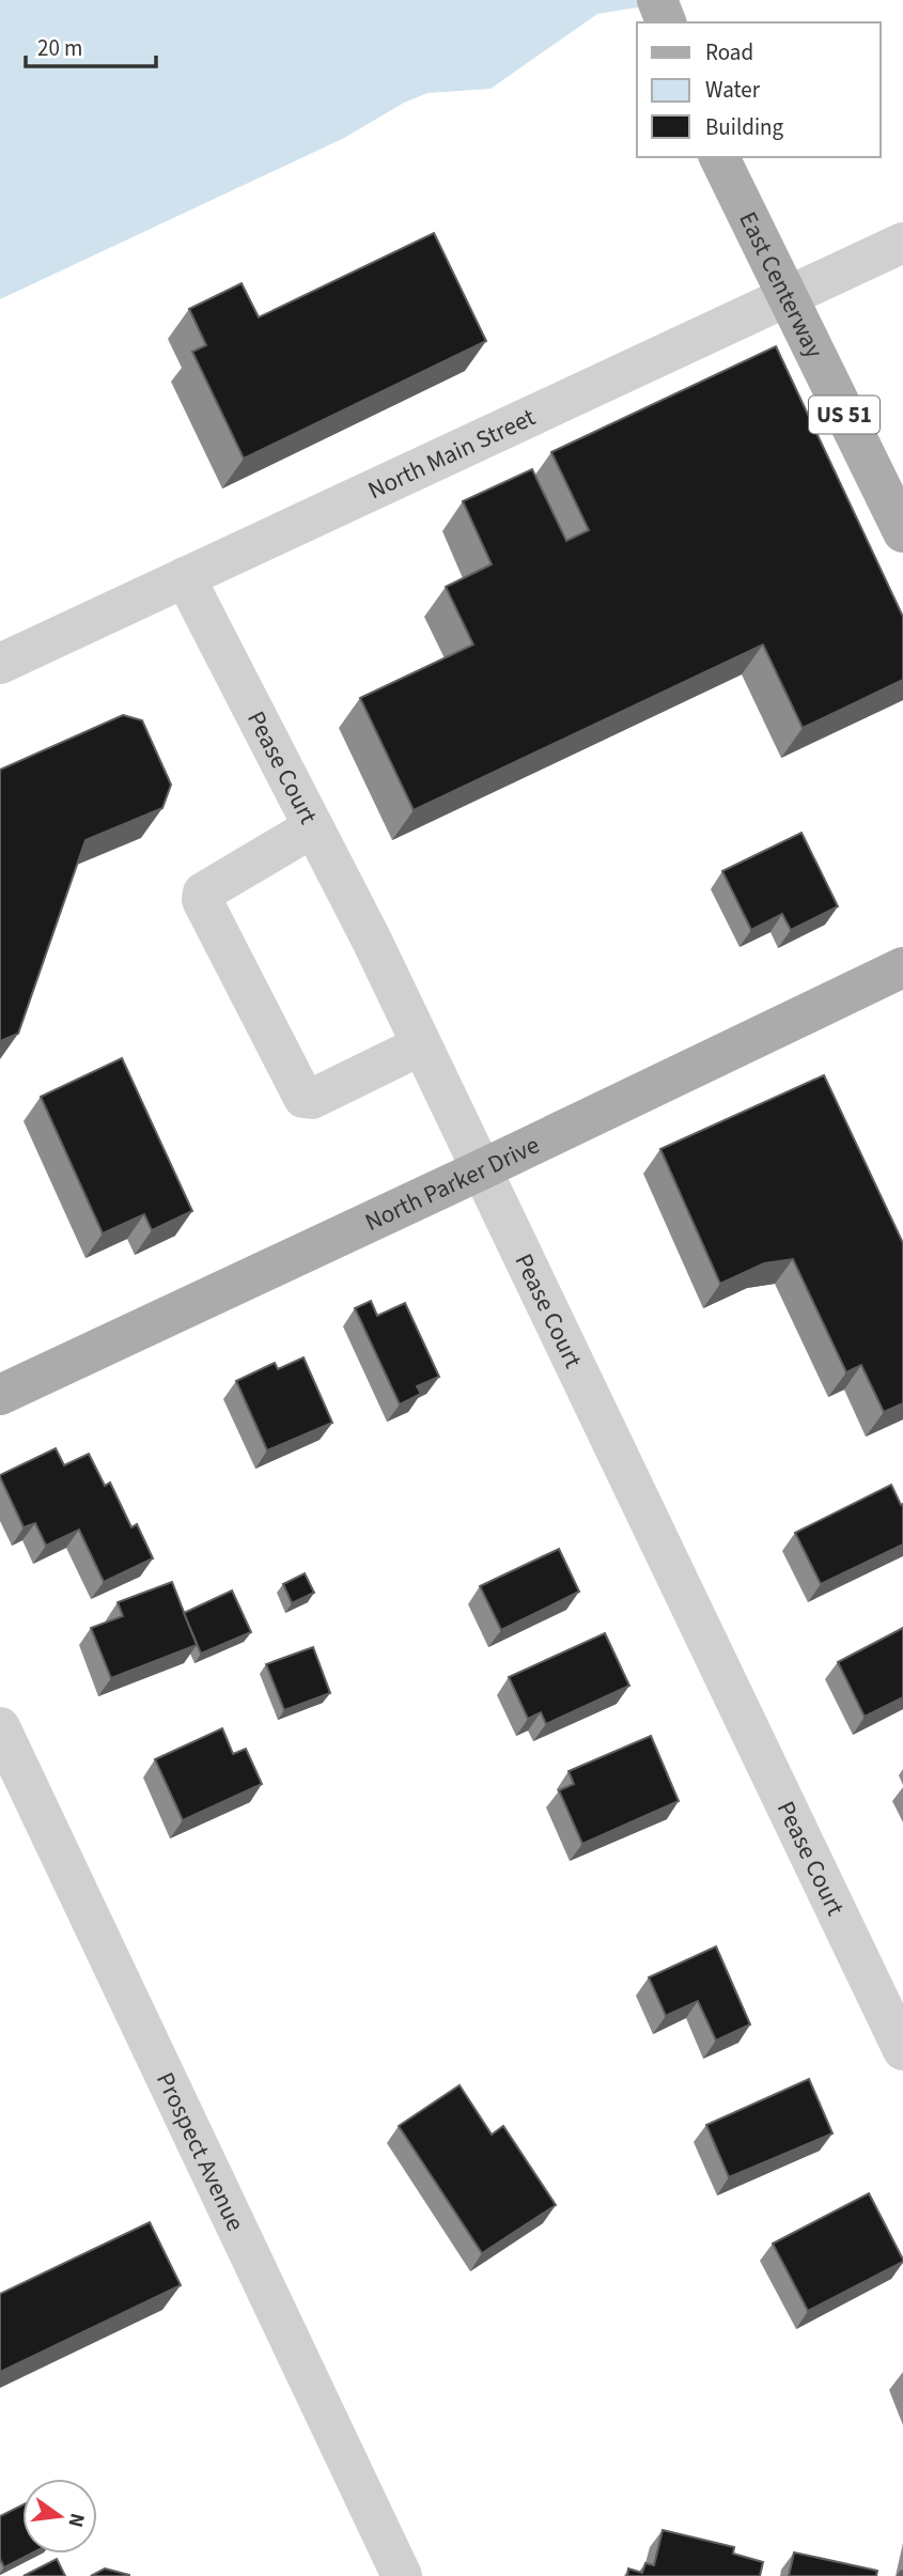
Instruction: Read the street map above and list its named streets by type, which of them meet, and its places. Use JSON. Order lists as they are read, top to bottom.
{
  "streets": {
    "main road": ["East Centerway", "US 51", "North Parker Drive"],
    "street": ["North Main Street", "Pease Court", "Prospect Avenue"]
  },
  "crossings": [
    ["East Centerway", "North Main Street"],
    ["North Main Street", "Pease Court"],
    ["Pease Court", "North Parker Drive"]
  ],
  "legend": ["Road", "Water", "Building"],
  "scale_bar": "20 m",
  "north": "right"
}
